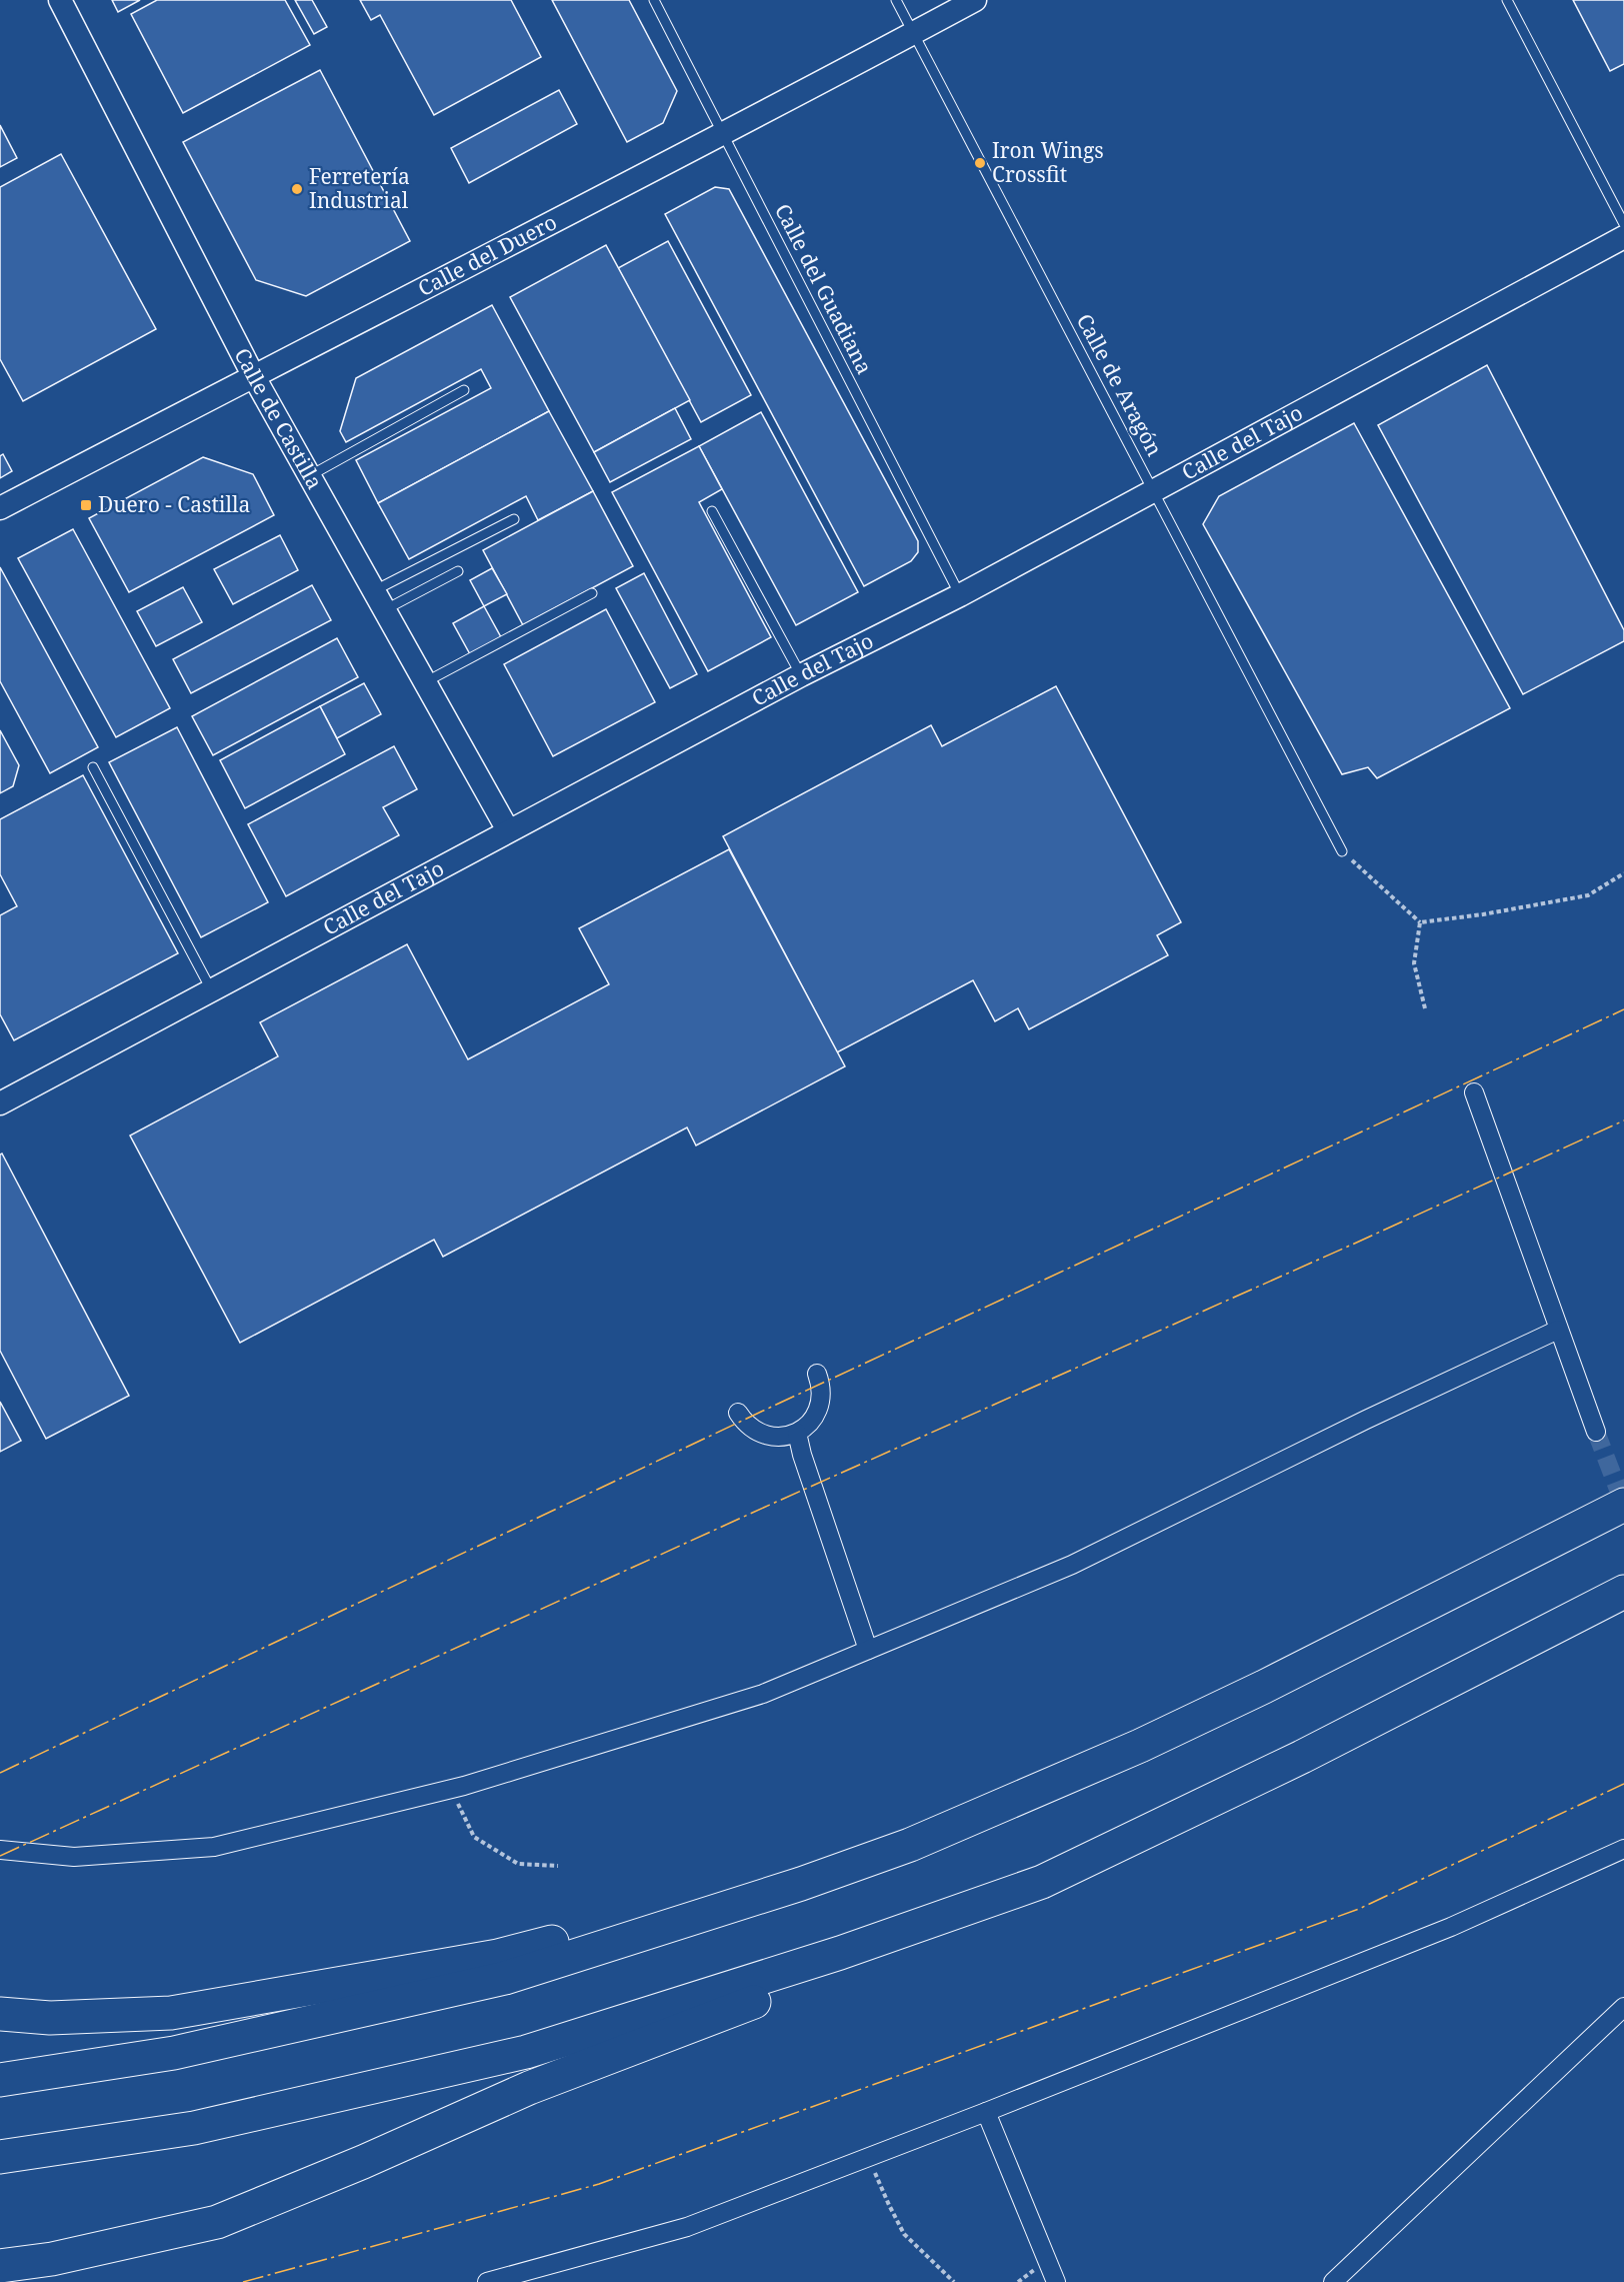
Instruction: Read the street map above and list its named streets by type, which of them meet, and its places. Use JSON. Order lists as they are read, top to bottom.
{
  "streets": {
    "street": ["Calle del Duero", "Calle de Castilla", "Calle del Tajo"],
    "lane": ["Calle del Guadiana", "Calle de Aragón"]
  },
  "crossings": [
    ["Calle del Duero", "Calle del Guadiana"],
    ["Calle del Duero", "Calle de Aragón"],
    ["Calle del Duero", "Calle de Castilla"],
    ["Calle del Guadiana", "Calle del Tajo"],
    ["Calle de Aragón", "Calle del Tajo"],
    ["Calle de Castilla", "Calle del Tajo"]
  ],
  "places": {
    "other": ["Iron Wings Crossfit", "Ferretería Industrial"],
    "transit": ["Duero - Castilla"]
  }
}
